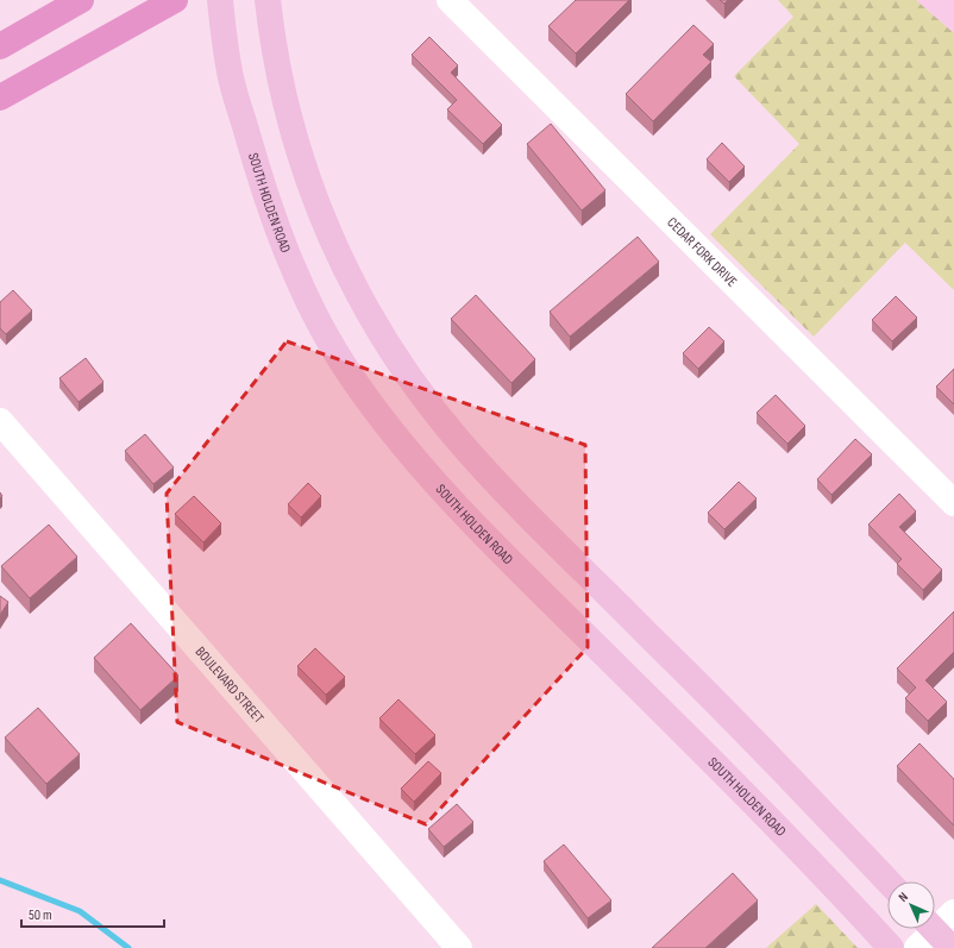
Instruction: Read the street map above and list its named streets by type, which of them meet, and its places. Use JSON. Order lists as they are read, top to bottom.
{
  "streets": {
    "main road": ["SOUTH HOLDEN ROAD"],
    "street": ["CEDAR FORK DRIVE", "BOULEVARD STREET"]
  },
  "scale_bar": "50 m",
  "north": "top left"
}
